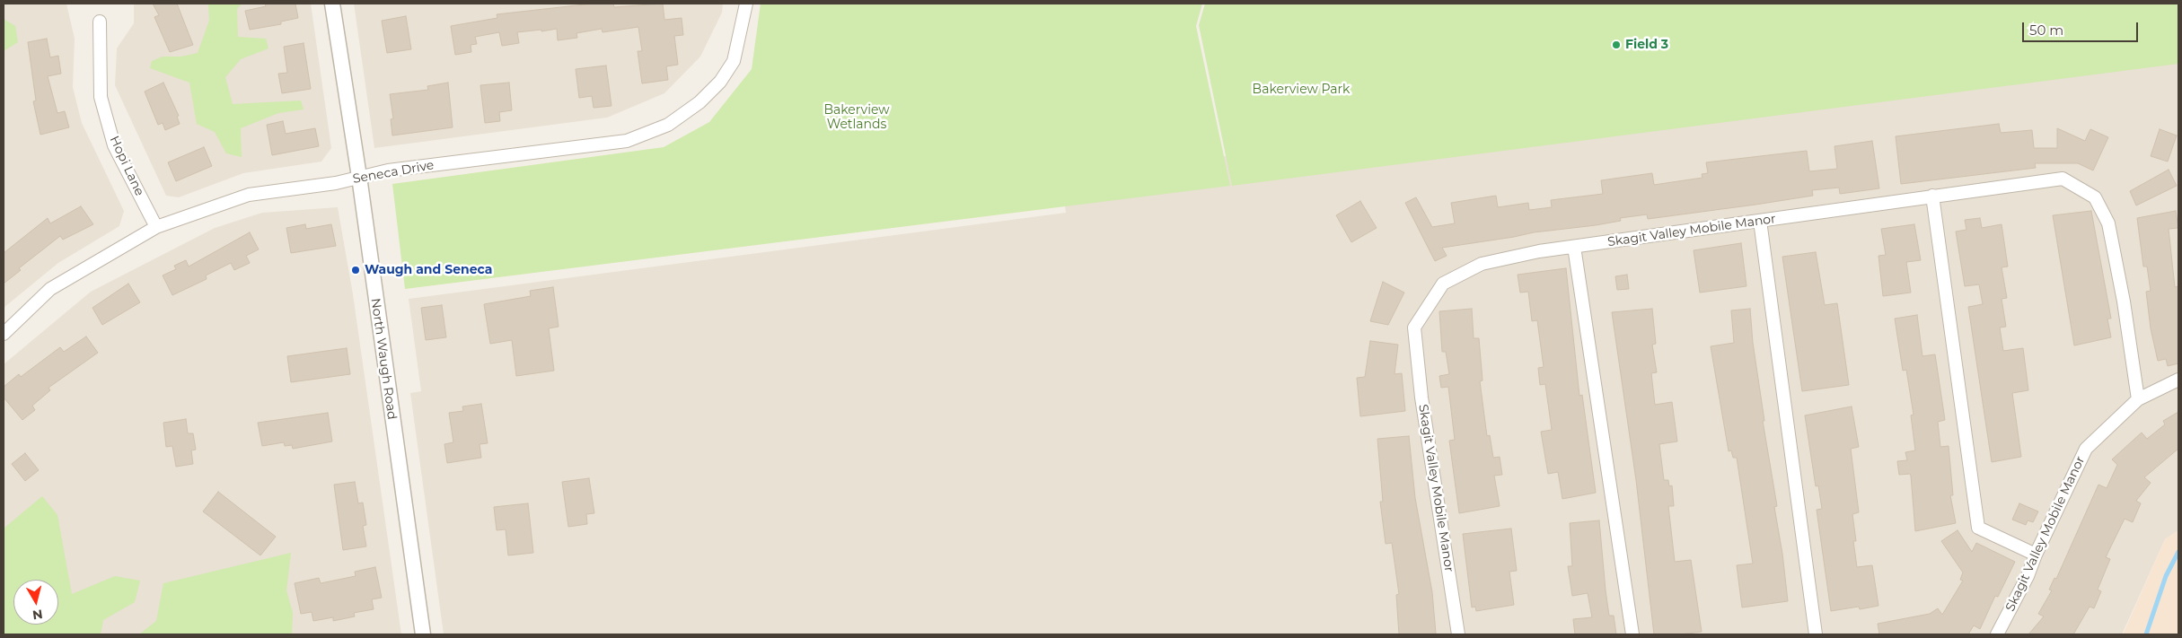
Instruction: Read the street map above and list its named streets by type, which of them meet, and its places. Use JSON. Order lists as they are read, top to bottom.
{
  "streets": {
    "street": [
      "Hopi Lane",
      "Seneca Drive",
      "Skagit Valley Mobile Manor",
      "North Waugh Road"
    ]
  },
  "crossings": [
    ["Hopi Lane", "Seneca Drive"],
    ["Seneca Drive", "North Waugh Road"]
  ],
  "parks": ["Bakerview Park", "Bakerview Wetlands"],
  "places": ["Field 3", "Waugh and Seneca"],
  "scale_bar": "50 m",
  "north": "bottom"
}
